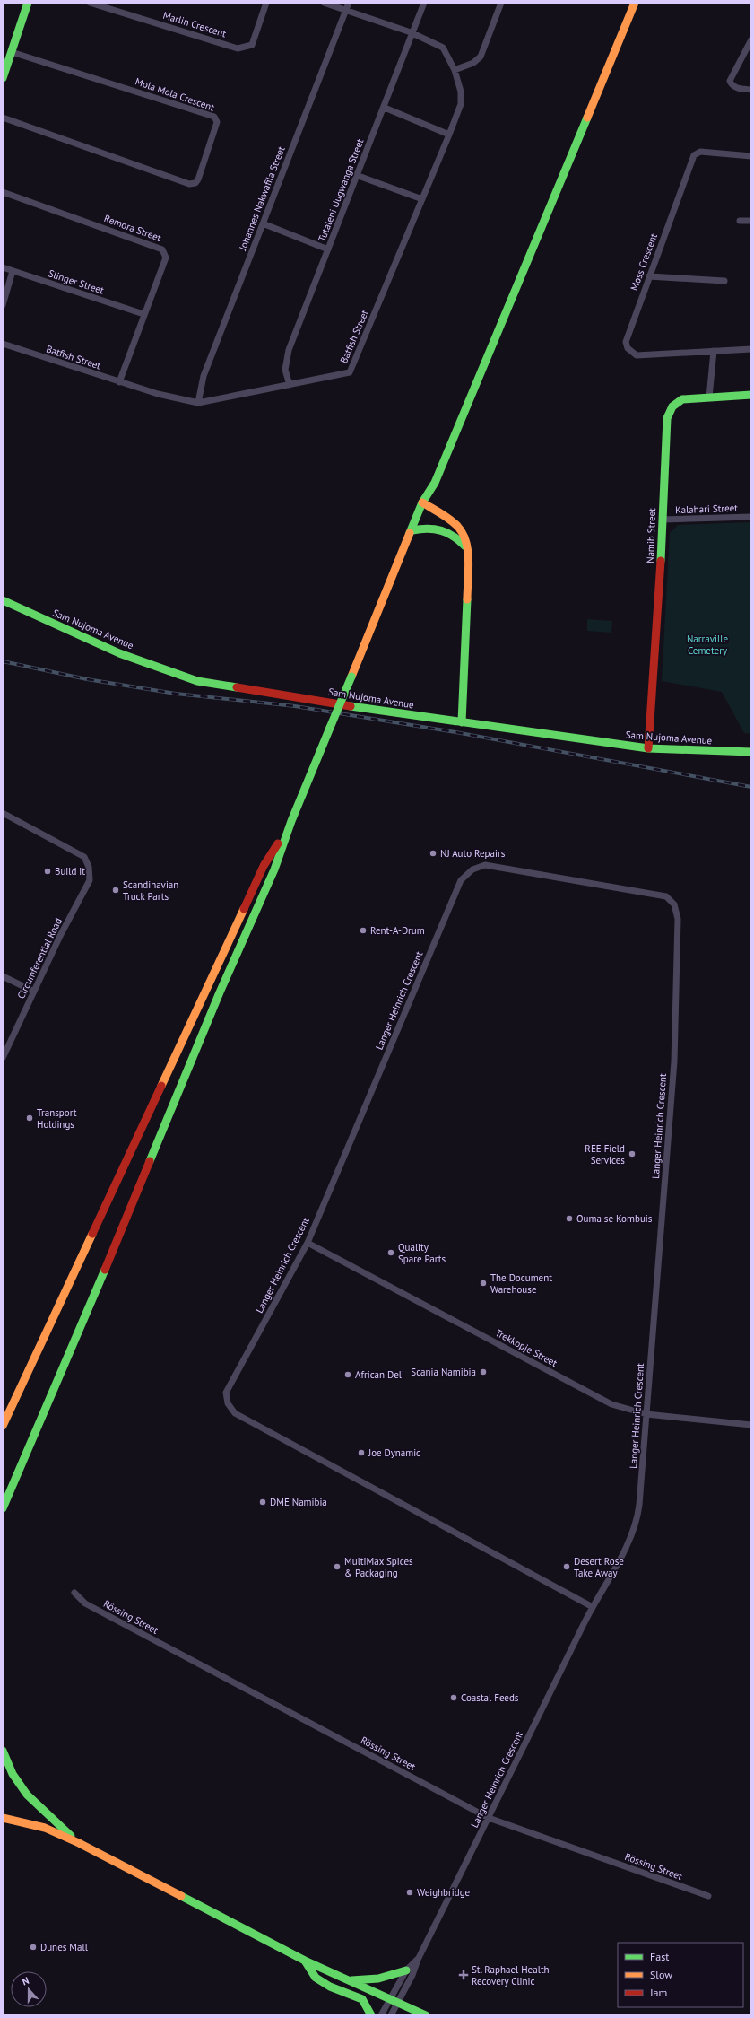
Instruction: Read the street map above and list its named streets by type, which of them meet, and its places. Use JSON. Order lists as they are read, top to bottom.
{
  "streets": {
    "main road": ["Namib Street", "Sam Nujoma Avenue"],
    "street": [
      "Marlin Crescent",
      "Mola Mola Crescent",
      "Tutaleni Uugwanga Street",
      "Johannes Nakwafila Street",
      "Remora Street",
      "Moss Crescent",
      "Slinger Street",
      "Batfish Street",
      "Kalahari Street",
      "Circumferential Road",
      "Langer Heinrich Crescent",
      "Trekkopje Street",
      "Rössing Street"
    ]
  },
  "crossings": [
    ["Tutaleni Uugwanga Street", "Batfish Street"],
    ["Johannes Nakwafila Street", "Batfish Street"],
    ["Remora Street", "Slinger Street"],
    ["Remora Street", "Batfish Street"],
    ["Kalahari Street", "Namib Street"],
    ["Namib Street", "Sam Nujoma Avenue"],
    ["Langer Heinrich Crescent", "Trekkopje Street"],
    ["Langer Heinrich Crescent", "Rössing Street"]
  ],
  "parks": ["Narraville Cemetery"],
  "places": {
    "other": [
      "NJ Auto Repairs",
      "Build it",
      "Scandinavian Truck Parts",
      "Rent-A-Drum",
      "Transport Holdings",
      "REE Field Services",
      "Ouma se Kombuis",
      "Quality Spare Parts",
      "The Document Warehouse",
      "Scania Namibia",
      "African Deli",
      "Joe Dynamic",
      "DME Namibia",
      "MultiMax Spices & Packaging",
      "Desert Rose Take Away",
      "Coastal Feeds",
      "Weighbridge",
      "Dunes Mall"
    ],
    "health": ["St. Raphael Health Recovery Clinic"]
  },
  "legend": ["Fast", "Slow", "Jam"],
  "north": "top"
}
